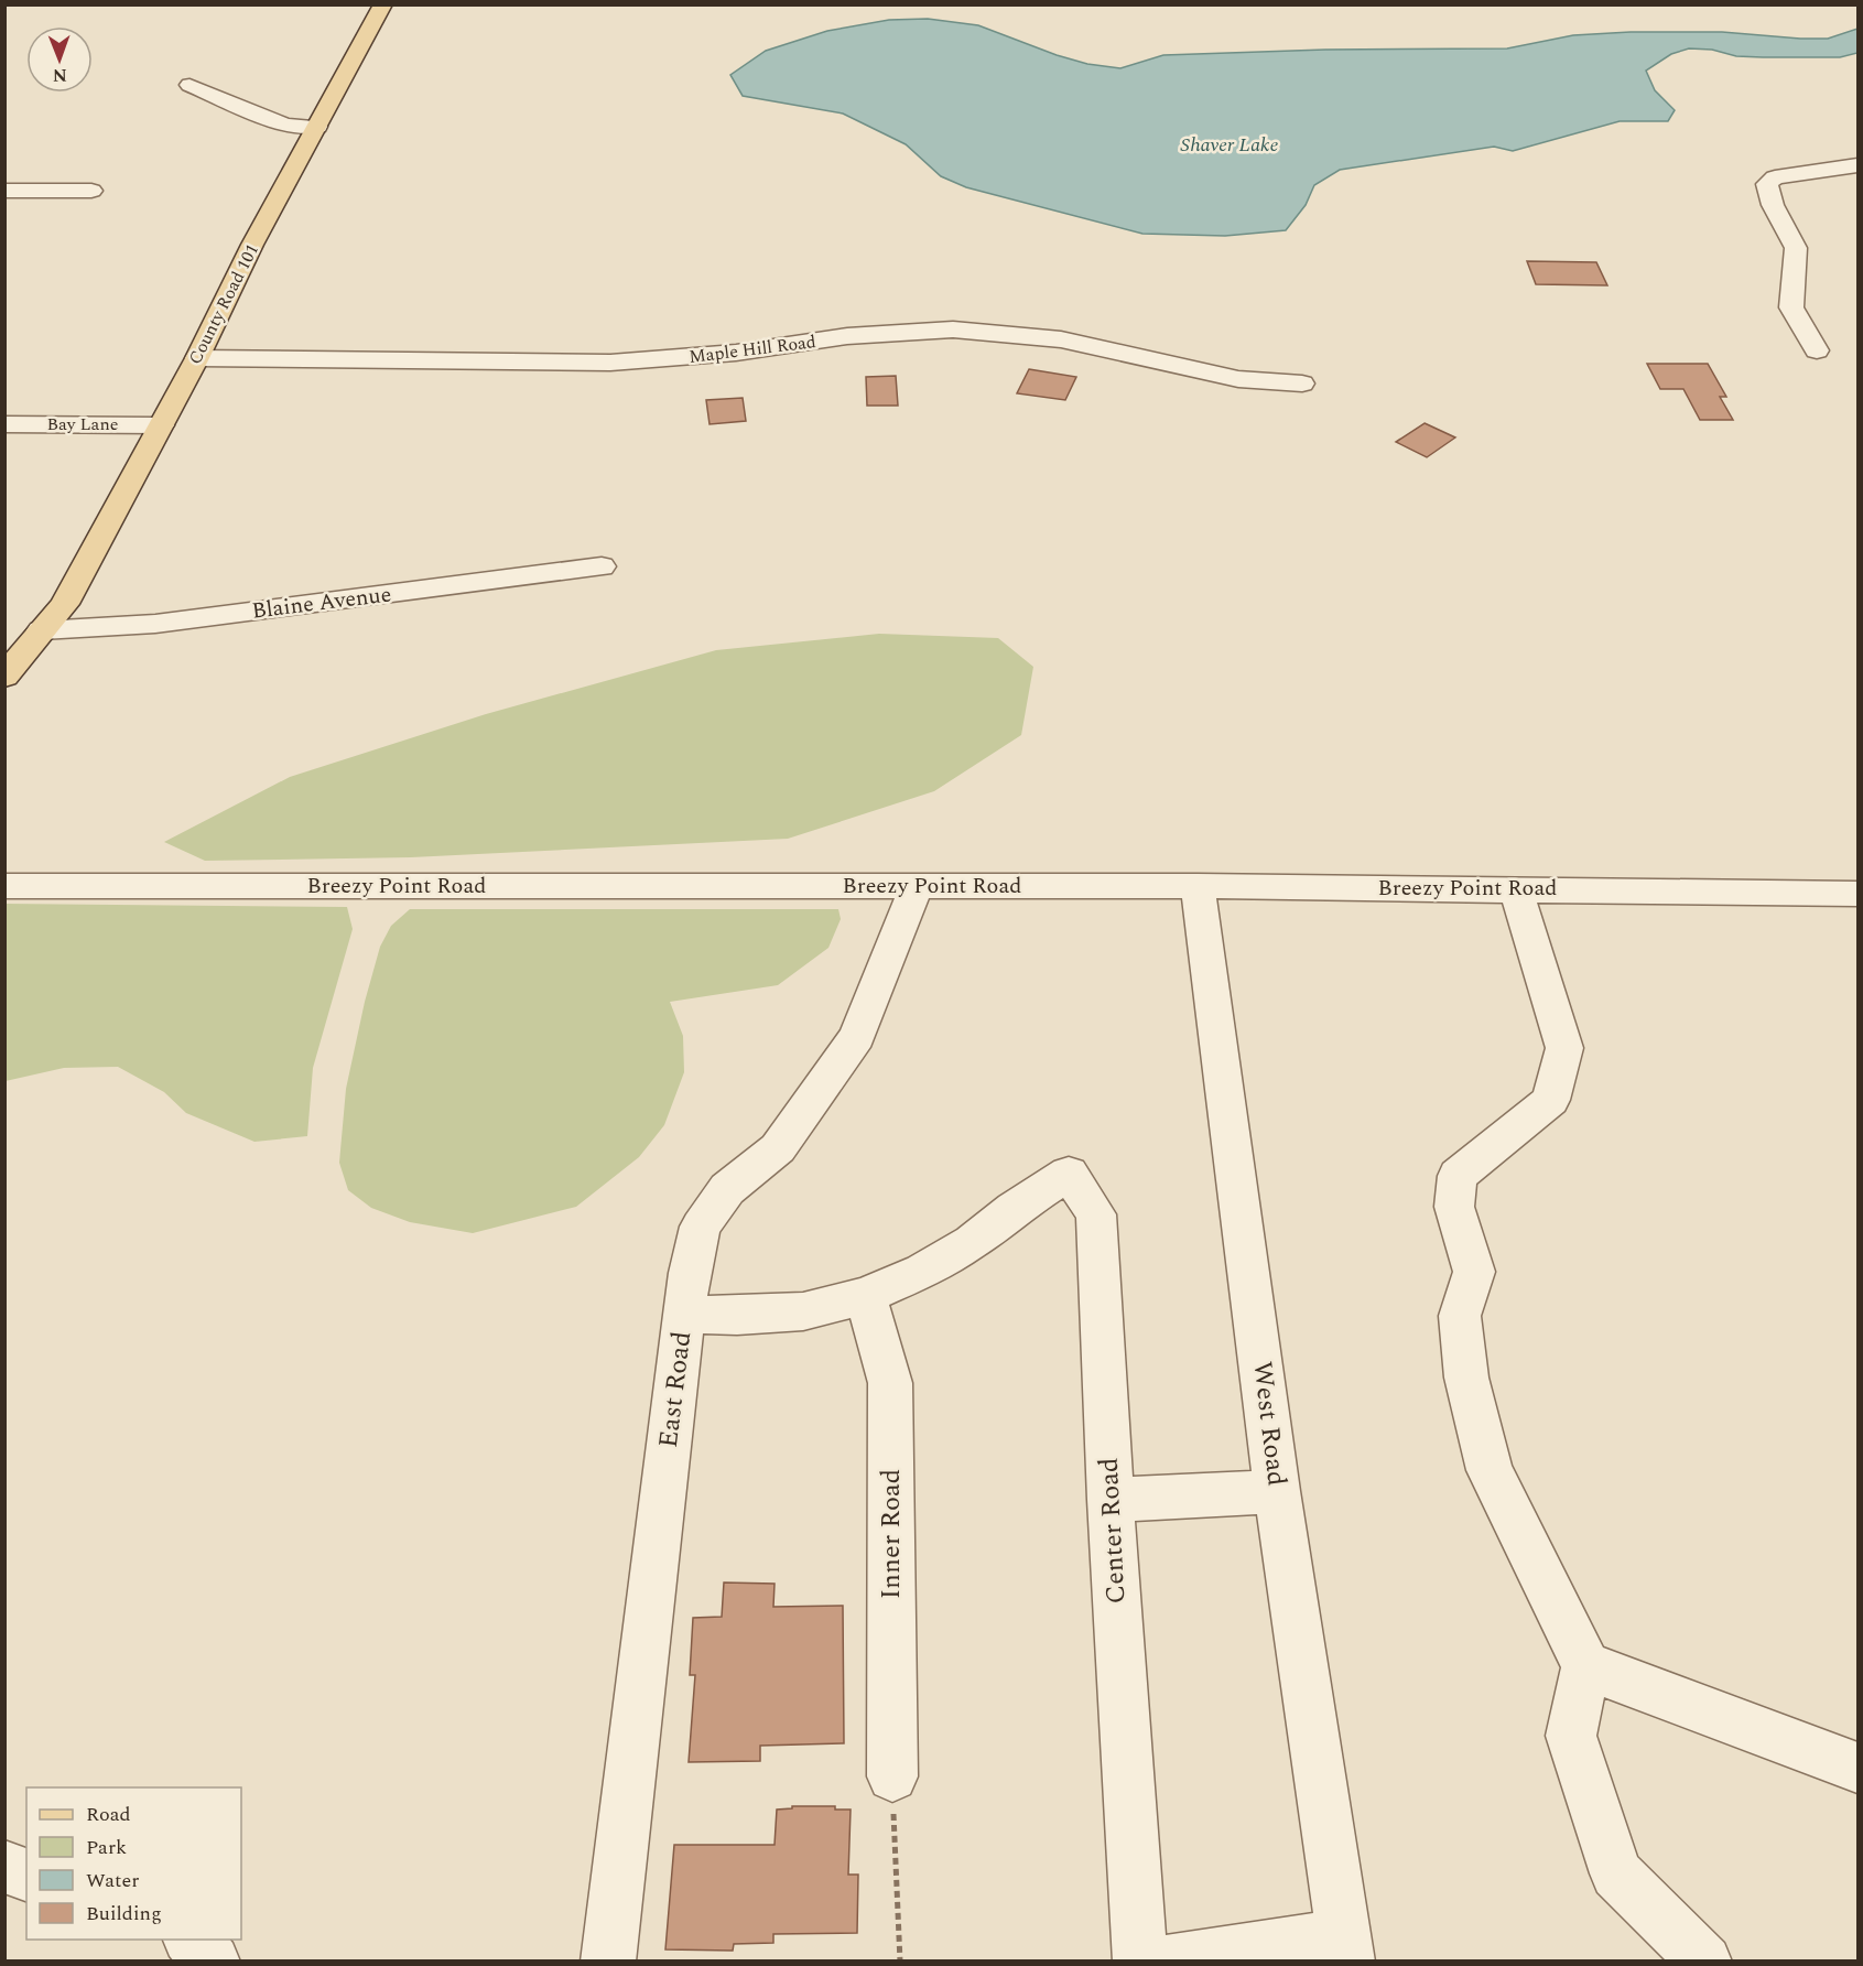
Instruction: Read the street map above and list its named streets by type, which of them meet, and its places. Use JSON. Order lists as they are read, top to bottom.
{
  "streets": {
    "main road": ["County Road 101"],
    "street": [
      "Maple Hill Road",
      "Bay Lane",
      "Blaine Avenue",
      "Breezy Point Road",
      "East Road",
      "West Road",
      "Center Road",
      "Inner Road"
    ]
  },
  "crossings": [
    ["County Road 101", "Maple Hill Road"],
    ["County Road 101", "Bay Lane"],
    ["County Road 101", "Blaine Avenue"],
    ["Breezy Point Road", "East Road"],
    ["Breezy Point Road", "West Road"],
    ["Center Road", "Inner Road"]
  ],
  "water": ["Shaver Lake"],
  "legend": [
    "Road",
    "Park",
    "Water",
    "Building"
  ],
  "north": "bottom"
}
